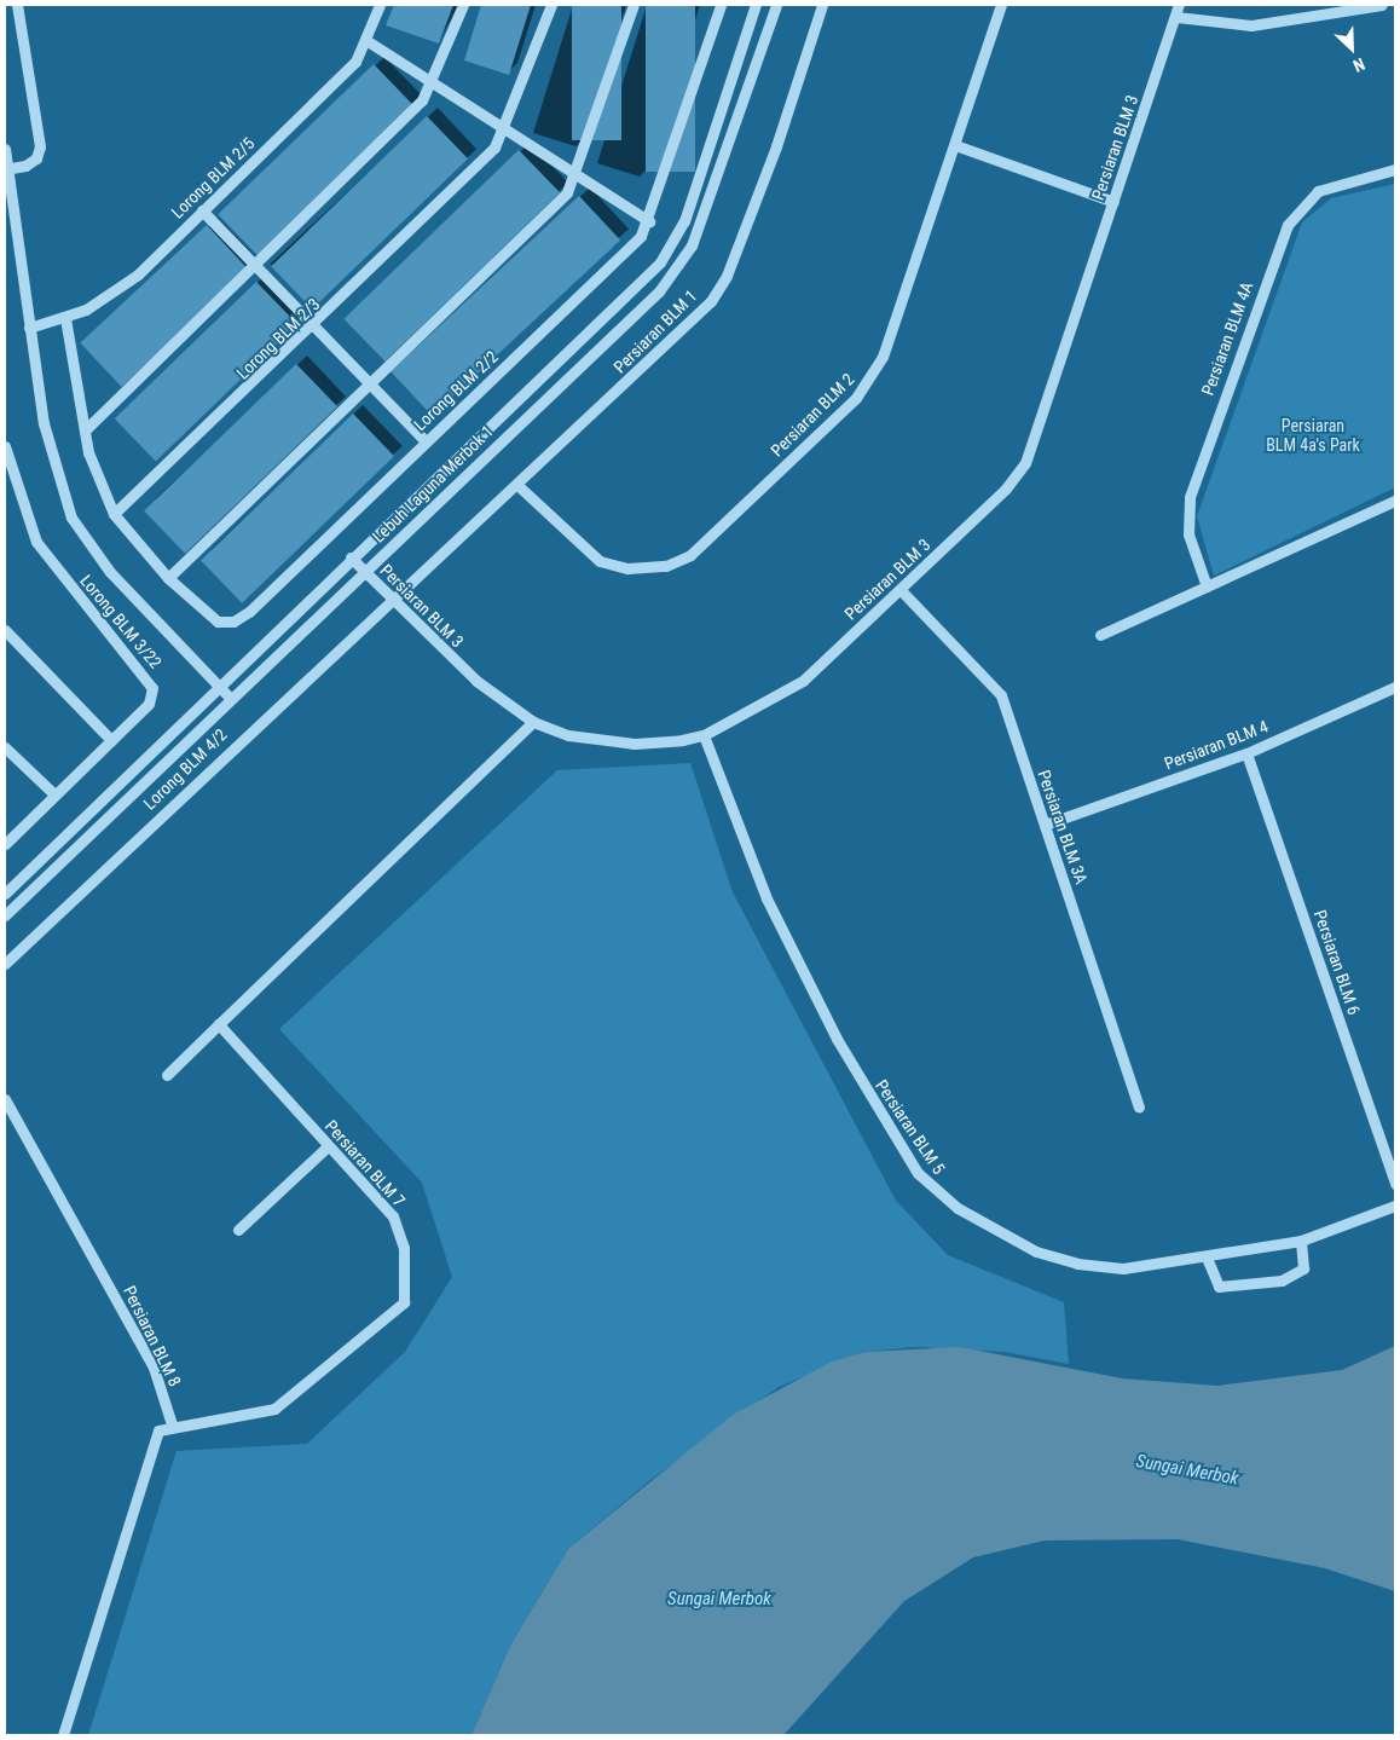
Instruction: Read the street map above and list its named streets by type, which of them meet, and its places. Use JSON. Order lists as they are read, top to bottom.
{
  "streets": {
    "street": [
      "Persiaran BLM 3",
      "Lorong BLM 2/5",
      "Persiaran BLM 1",
      "Lorong BLM 2/3",
      "Persiaran BLM 4A",
      "Lorong BLM 2/2",
      "Persiaran BLM 2",
      "Lebuh Laguna Merbok 1",
      "Lorong BLM 3/22",
      "Persiaran BLM 4",
      "Lorong BLM 4/2",
      "Persiaran BLM 3A",
      "Persiaran BLM 6",
      "Persiaran BLM 5",
      "Persiaran BLM 7",
      "Persiaran BLM 8"
    ]
  },
  "crossings": [
    ["Persiaran BLM 3", "Persiaran BLM 1"],
    ["Persiaran BLM 3", "Lebuh Laguna Merbok 1"],
    ["Persiaran BLM 3", "Lorong BLM 4/2"],
    ["Persiaran BLM 3", "Persiaran BLM 3A"],
    ["Persiaran BLM 3", "Persiaran BLM 5"],
    ["Persiaran BLM 1", "Persiaran BLM 2"],
    ["Persiaran BLM 1", "Lorong BLM 4/2"],
    ["Lorong BLM 2/3", "Lorong BLM 2/2"],
    ["Persiaran BLM 4", "Persiaran BLM 3A"],
    ["Persiaran BLM 4", "Persiaran BLM 6"],
    ["Persiaran BLM 7", "Persiaran BLM 8"]
  ],
  "water": ["Sungai Merbok"],
  "parks": ["Persiaran BLM 4a's Park"],
  "north": "bottom right"
}
